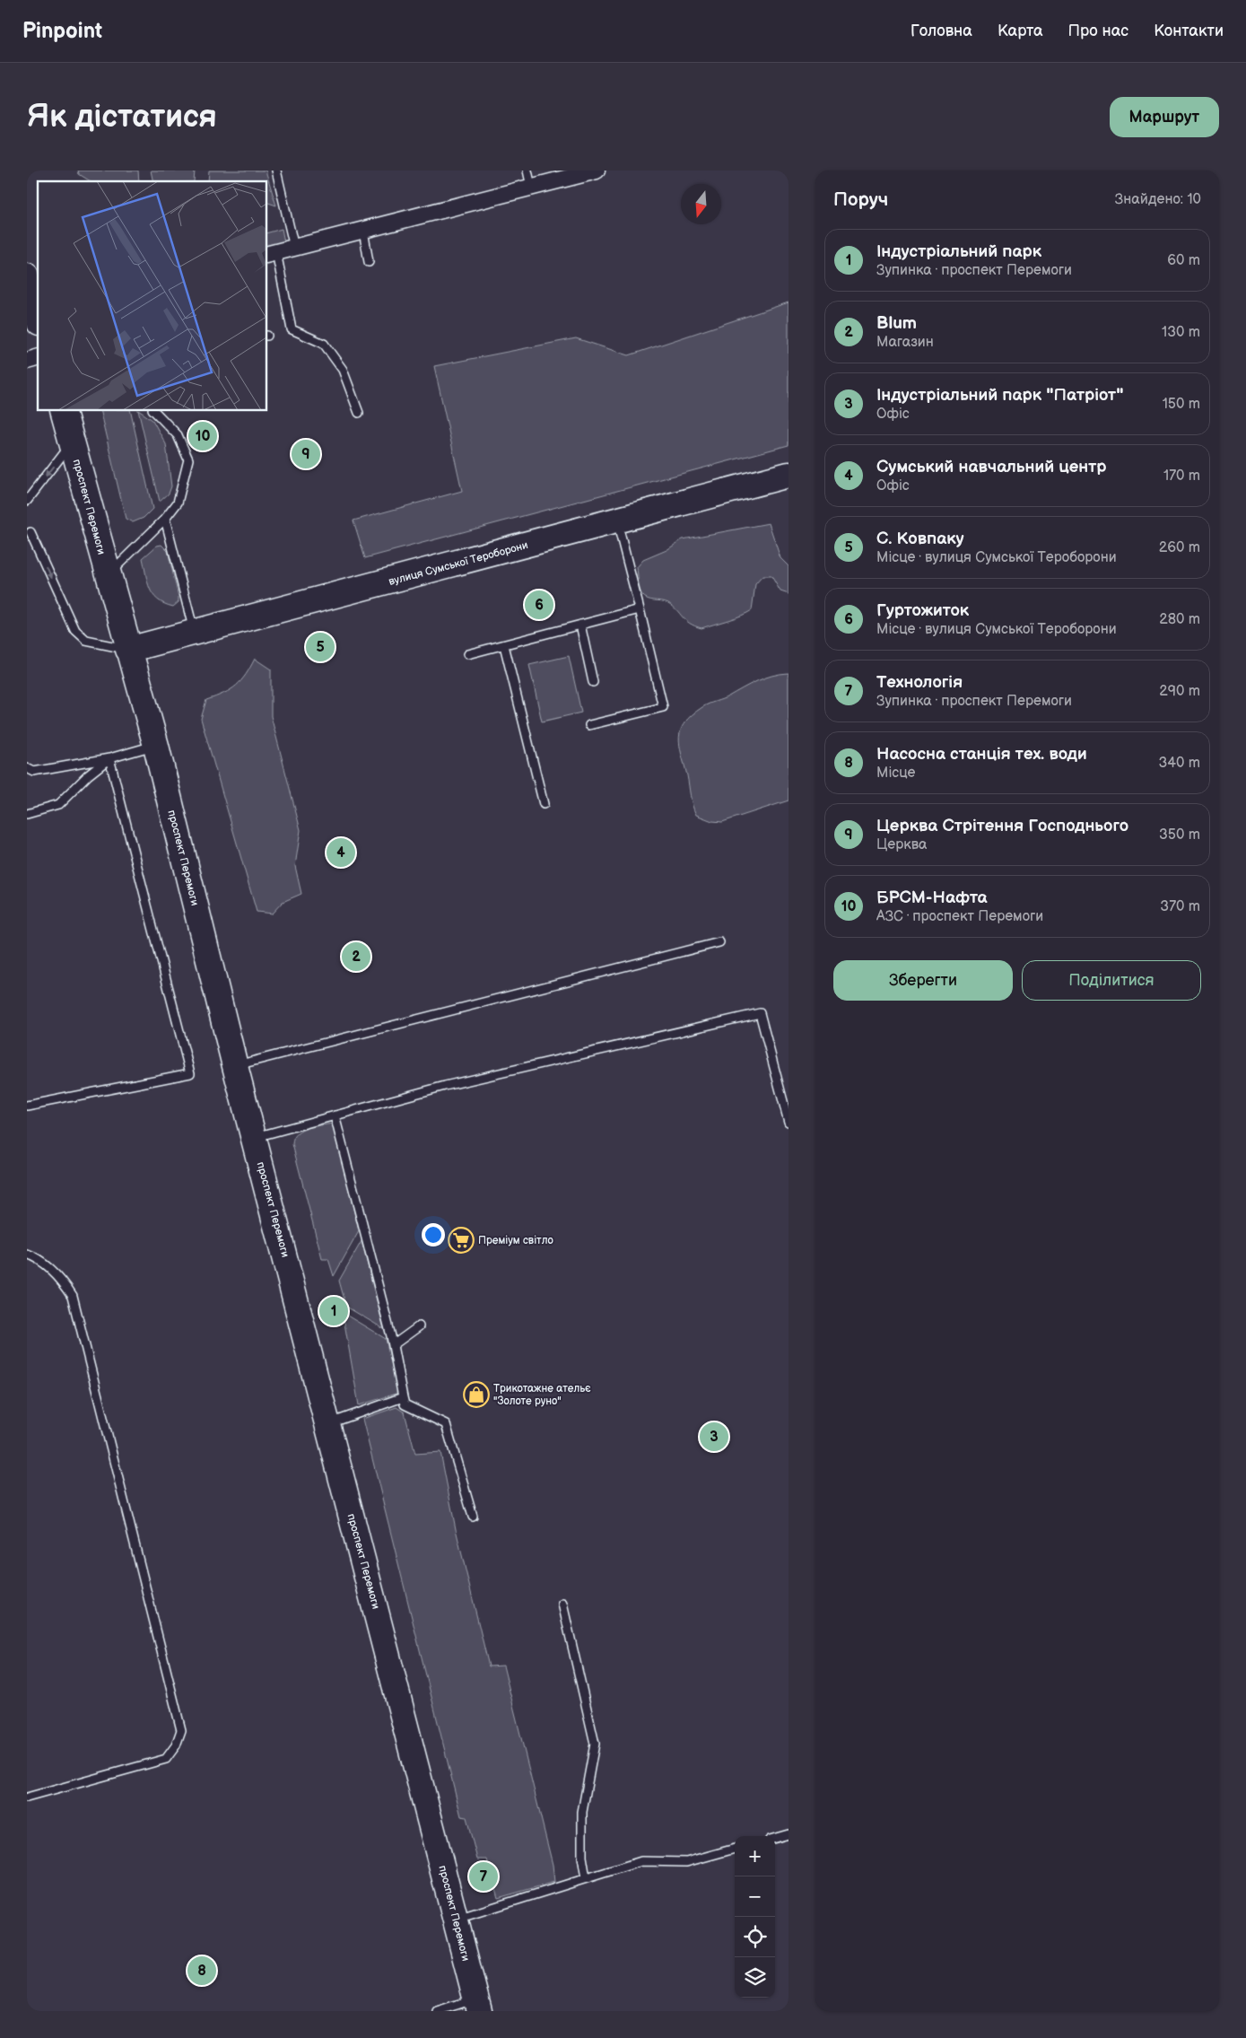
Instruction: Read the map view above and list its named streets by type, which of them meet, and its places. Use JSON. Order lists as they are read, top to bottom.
{
  "streets": {
    "main road": ["проспект Перемоги", "вулиця Сумської Тероборони"]
  },
  "crossings": [
    ["проспект Перемоги", "вулиця Сумської Тероборони"]
  ],
  "places": {
    "supermarket": ["Преміум світло"],
    "shop": ["Трикотажне ательє \"Золоте руно\""]
  },
  "north": "bottom",
  "page": {
    "header": "Pinpoint",
    "nav": [
      "Головна",
      "Карта",
      "Про нас",
      "Контакти"
    ],
    "buttons": [
      "Маршрут",
      ["Зберегти", "Поділитися"]
    ],
    "title": "Як дістатися",
    "heading": ["Поруч", "Знайдено: 10"],
    "list": [
      {
        "mark": "1",
        "name": "Індустріальний парк",
        "note": "Зупинка · проспект Перемоги",
        "value": "60 m"
      },
      {
        "mark": "2",
        "name": "Blum",
        "note": "Магазин",
        "value": "130 m"
      },
      {
        "mark": "3",
        "name": "Індустріальний парк \"Патріот\"",
        "note": "Офіс",
        "value": "150 m"
      },
      {
        "mark": "4",
        "name": "Сумський навчальний центр",
        "note": "Офіс",
        "value": "170 m"
      },
      {
        "mark": "5",
        "name": "С. Ковпаку",
        "note": "Місце · вулиця Сумської Тероборони",
        "value": "260 m"
      },
      {
        "mark": "6",
        "name": "Гуртожиток",
        "note": "Місце · вулиця Сумської Тероборони",
        "value": "280 m"
      },
      {
        "mark": "7",
        "name": "Технологія",
        "note": "Зупинка · проспект Перемоги",
        "value": "290 m"
      },
      {
        "mark": "8",
        "name": "Насосна станція тех. води",
        "note": "Місце",
        "value": "340 m"
      },
      {
        "mark": "9",
        "name": "Церква Стрітення Господнього",
        "note": "Церква",
        "value": "350 m"
      },
      {
        "mark": "10",
        "name": "БРСМ-Нафта",
        "note": "АЗС · проспект Перемоги",
        "value": "370 m"
      }
    ],
    "pins": [
      "10",
      "9",
      "6",
      "5",
      "4",
      "2",
      "1",
      "3",
      "7",
      "8"
    ],
    "map_buttons": ["+", "−"]
  }
}
